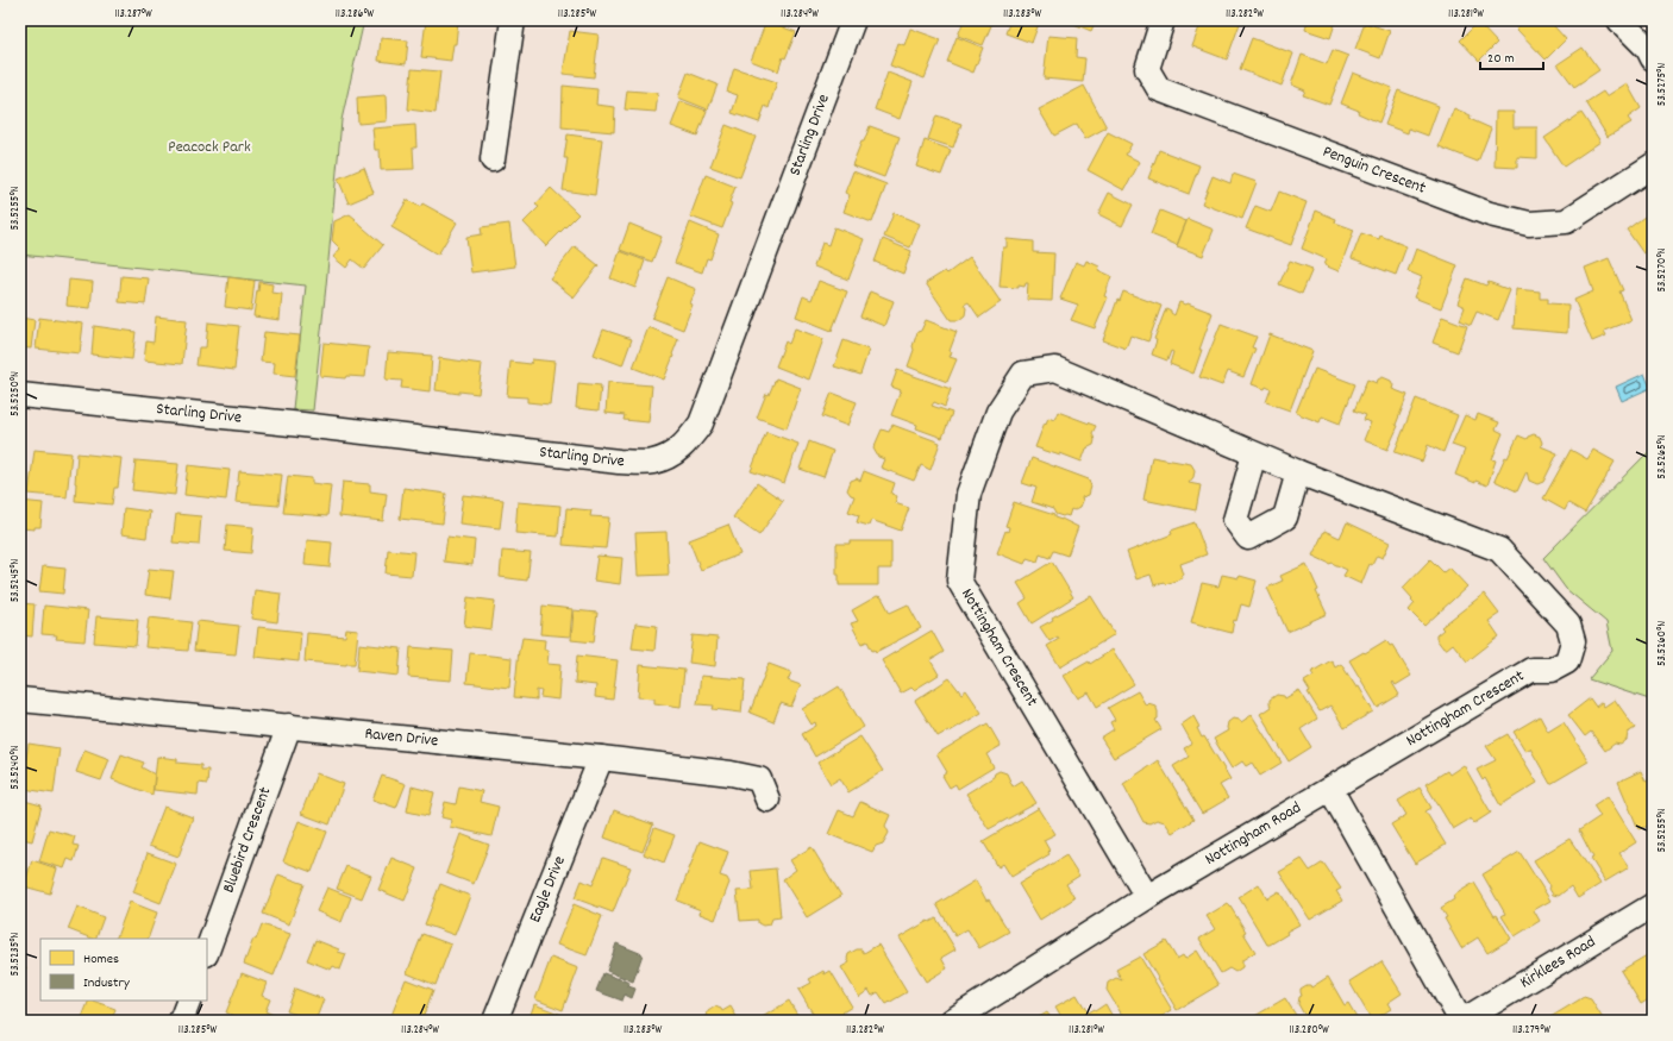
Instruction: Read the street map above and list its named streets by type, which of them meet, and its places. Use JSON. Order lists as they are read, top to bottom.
{
  "streets": {
    "street": [
      "Starling Drive",
      "Penguin Crescent",
      "Nottingham Crescent",
      "Raven Drive",
      "Nottingham Road",
      "Bluebird Crescent",
      "Eagle Drive",
      "Kirklees Road"
    ]
  },
  "crossings": [
    ["Nottingham Crescent", "Nottingham Road"],
    ["Raven Drive", "Bluebird Crescent"],
    ["Raven Drive", "Eagle Drive"]
  ],
  "parks": ["Peacock Park"],
  "legend": ["Homes", "Industry"],
  "scale_bar": "20 m",
  "coordinates": [
    "113.287°W",
    "113.286°W",
    "113.285°W",
    "113.284°W",
    "113.283°W",
    "113.282°W",
    "113.281°W",
    "53.5275°N",
    "53.5255°N",
    "53.5270°N",
    "53.5250°N",
    "53.5265°N",
    "53.5245°N",
    "53.5260°N",
    "53.5240°N",
    "53.5235°N",
    "113.280°W",
    "113.279°W"
  ]
}
